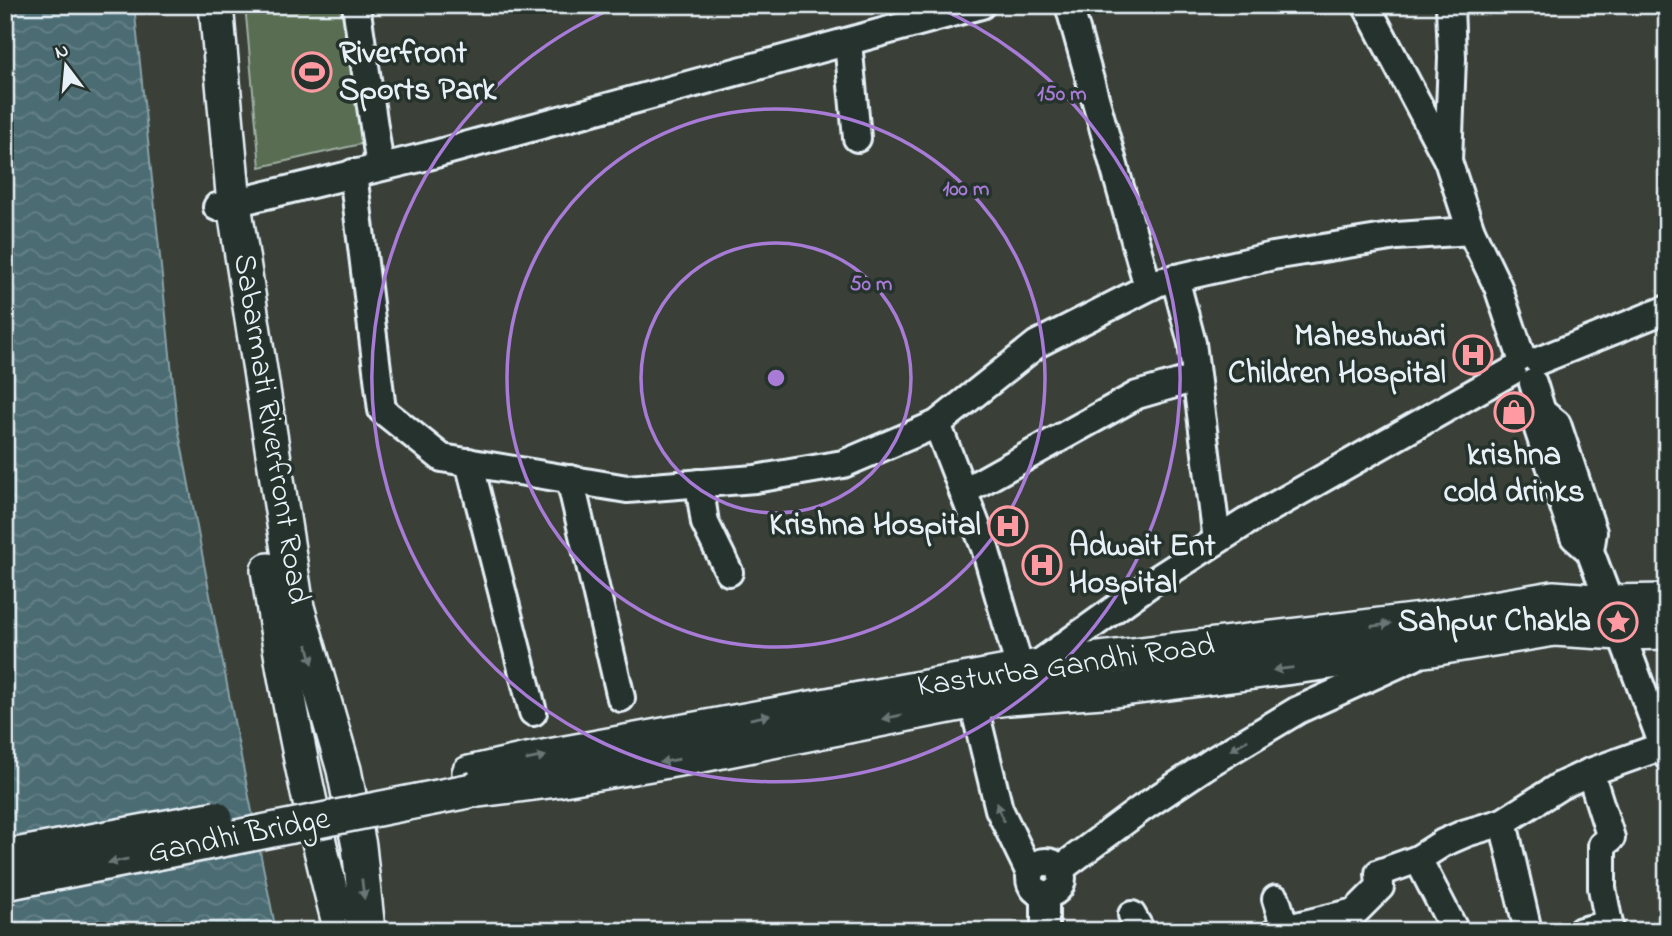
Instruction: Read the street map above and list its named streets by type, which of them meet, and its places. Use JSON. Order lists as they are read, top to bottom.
{
  "streets": {
    "main road": ["Sabarmati Riverfront Road", "Kasturba Gandhi Road", "Gandhi Bridge"]
  },
  "crossings": [
    ["Kasturba Gandhi Road", "Gandhi Bridge"]
  ],
  "places": {
    "sports": ["Riverfront Sports Park"],
    "hospital": ["Maheshwari Children Hospital", "Krishna Hospital", "Adwait Ent Hospital"],
    "shop": ["krishna cold drinks"],
    "place": ["Sahpur Chakla"]
  },
  "north": "top",
  "rings": ["150 m", "100 m", "50 m"]
}
